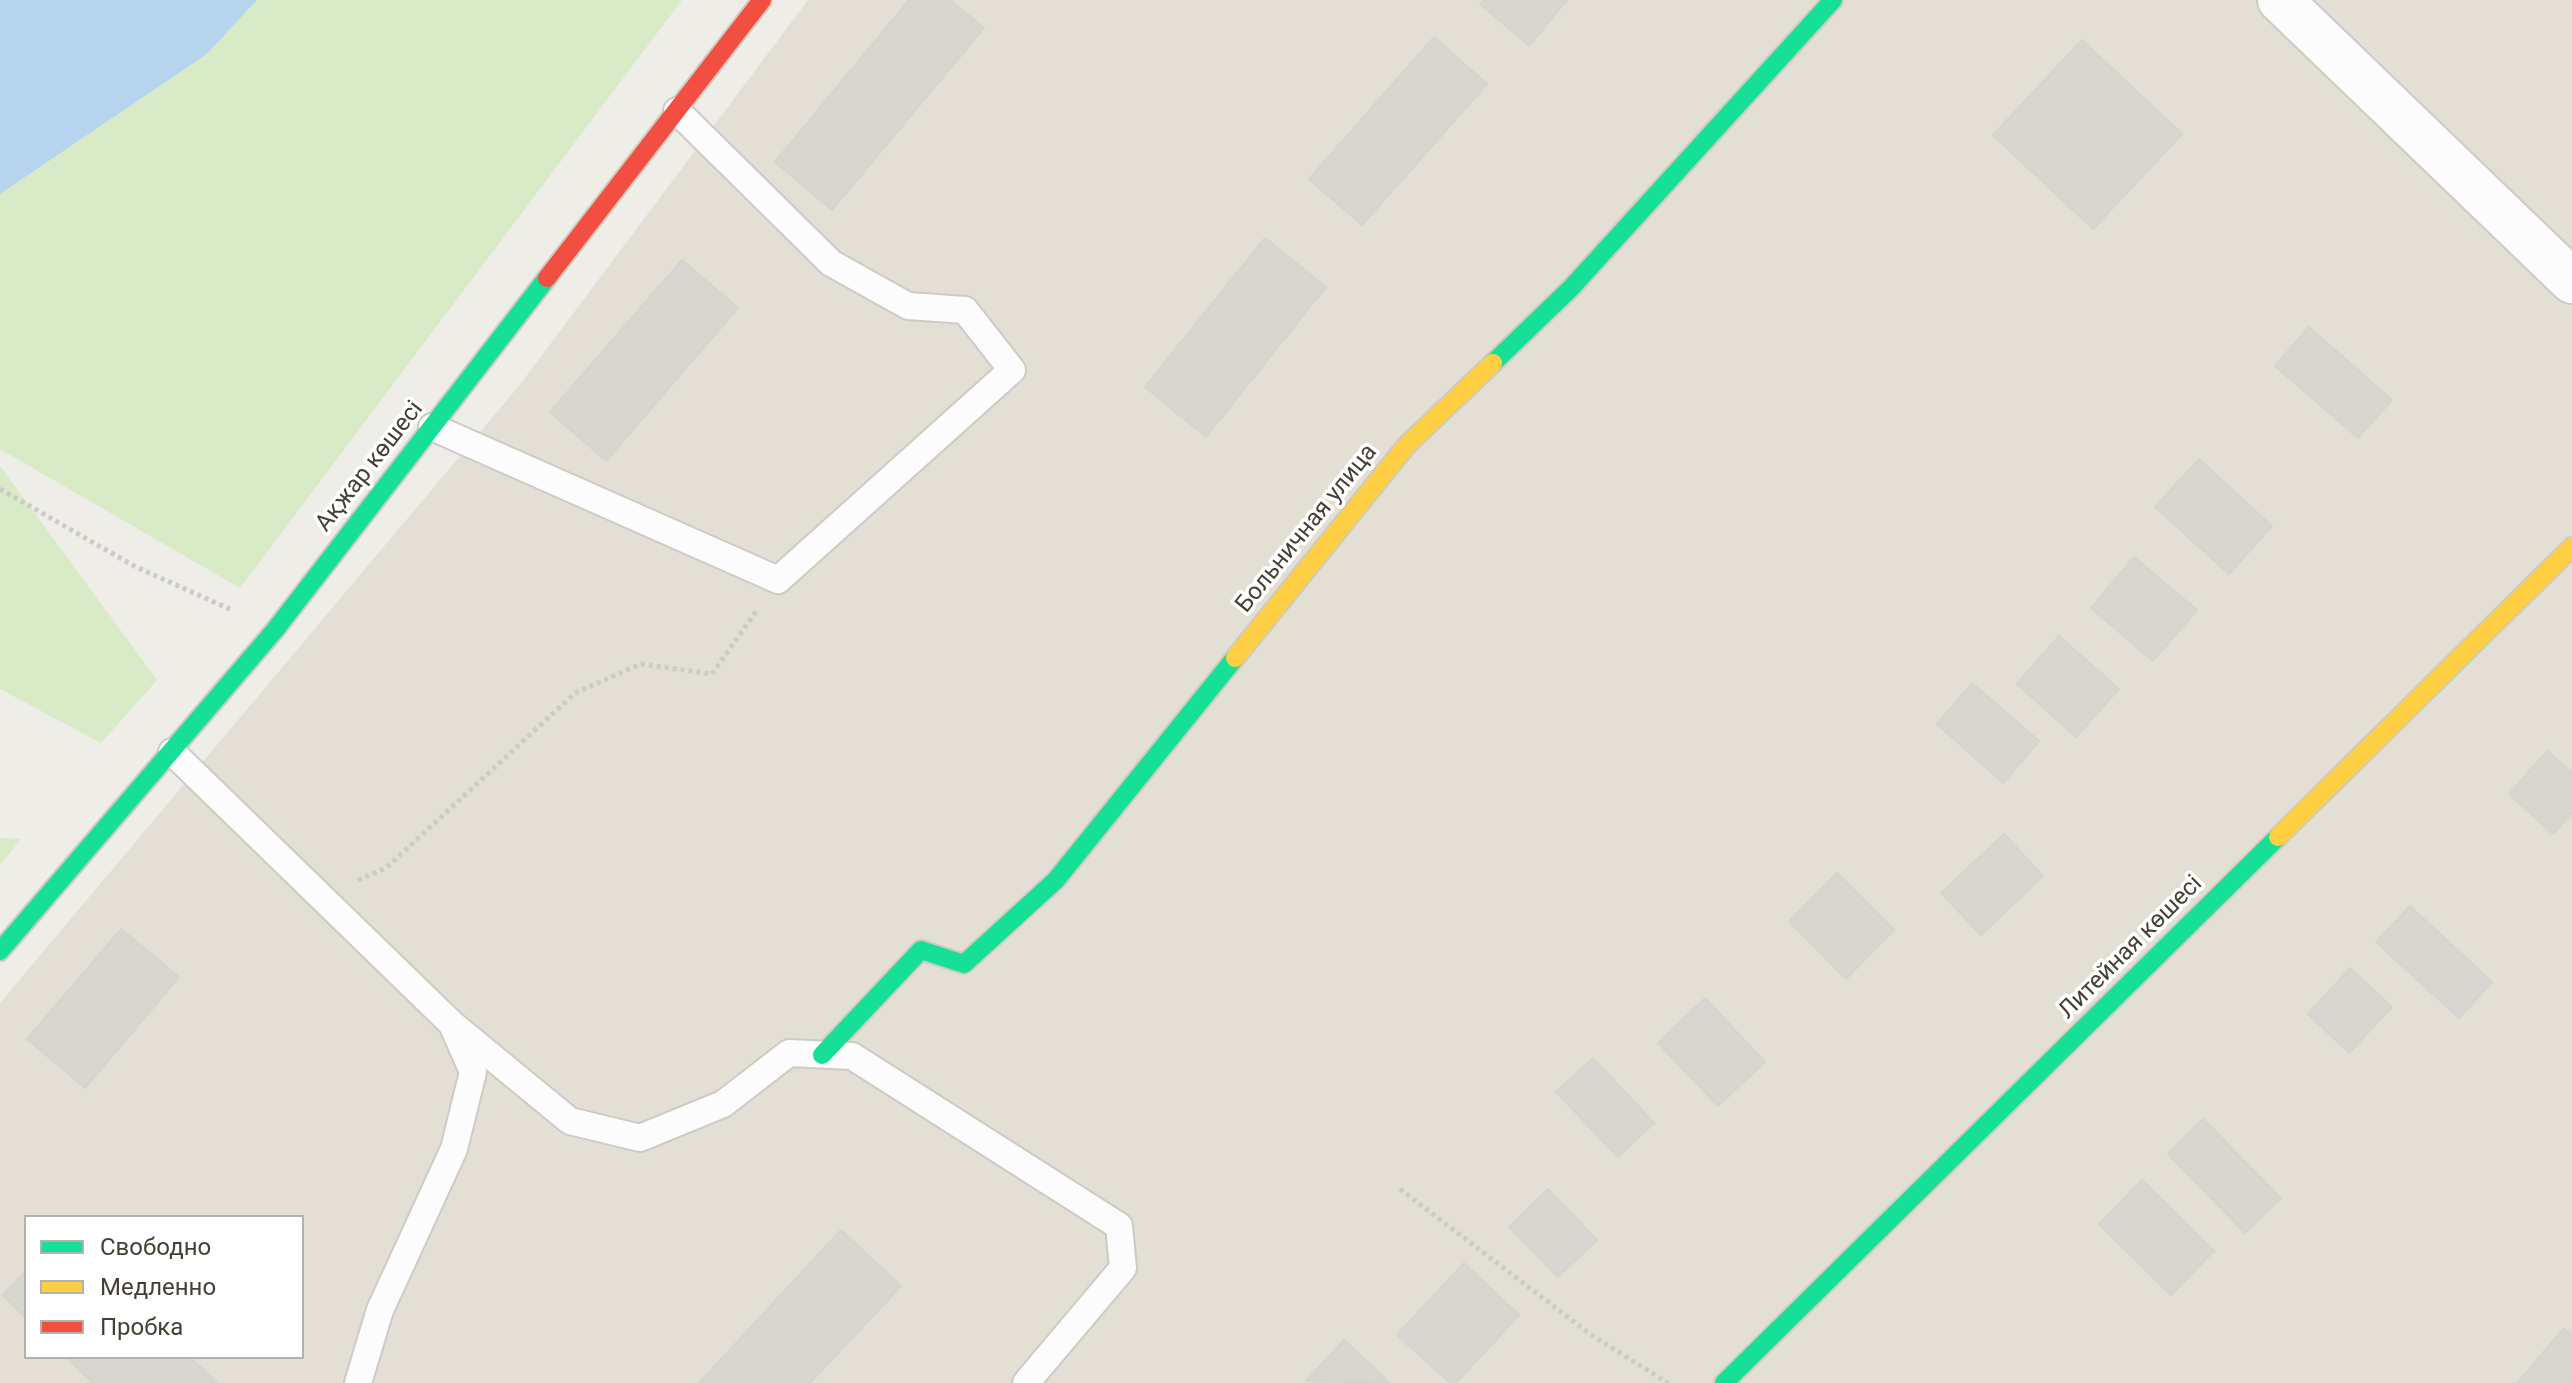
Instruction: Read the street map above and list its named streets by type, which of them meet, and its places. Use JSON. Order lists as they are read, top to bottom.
{
  "streets": {
    "street": ["Ақжар көшесі", "Больничная улица", "Литейная көшесі"]
  },
  "legend": ["Свободно", "Медленно", "Пробка"]
}
